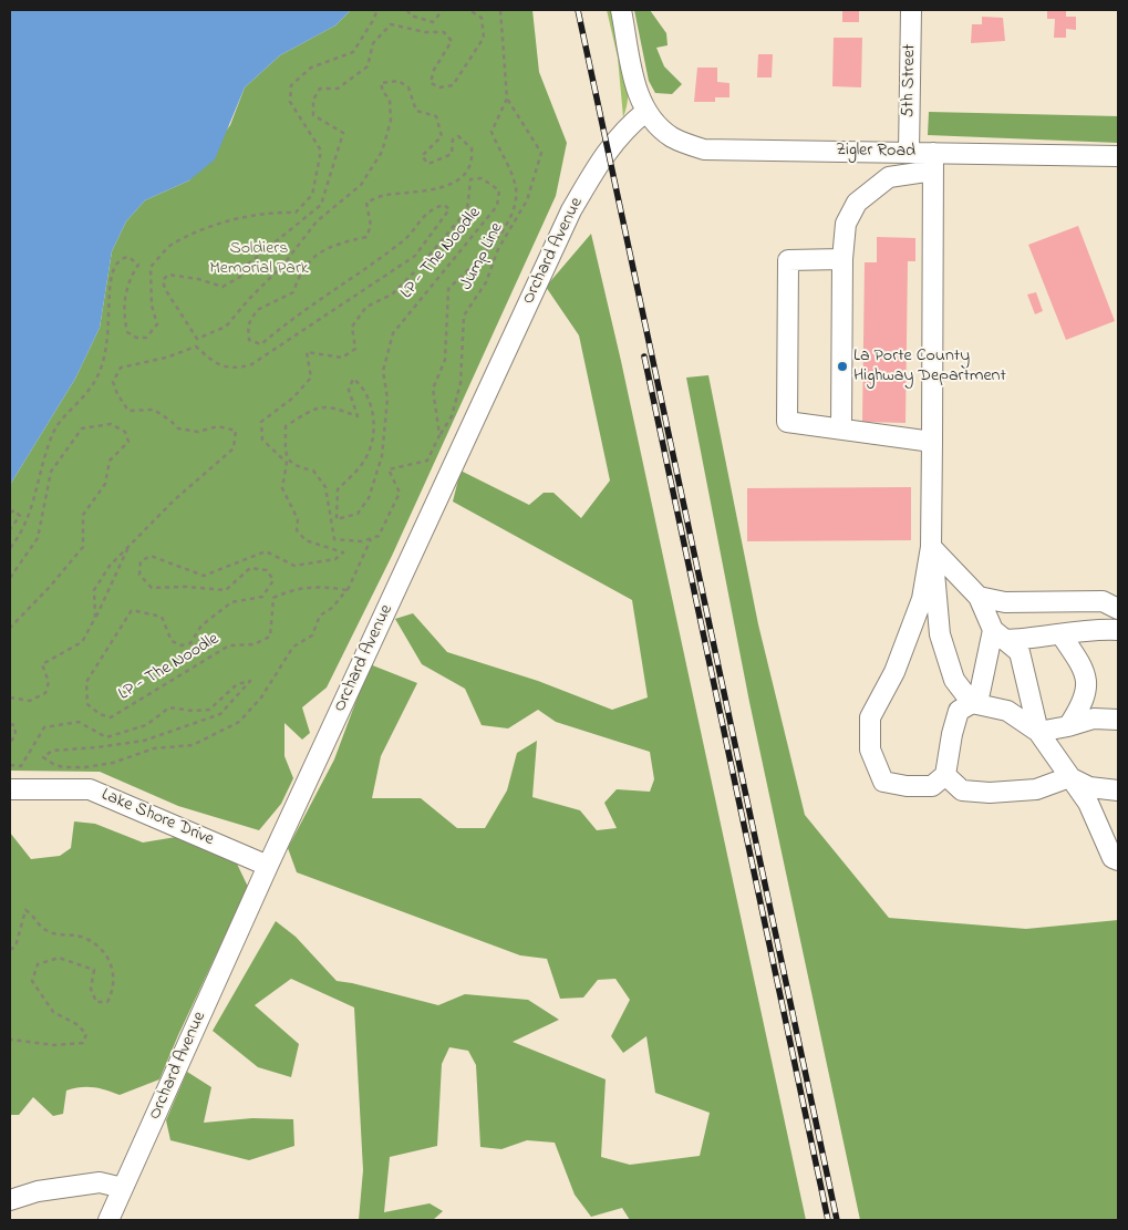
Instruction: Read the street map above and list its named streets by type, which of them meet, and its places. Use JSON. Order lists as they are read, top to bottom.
{
  "streets": {
    "street": [
      "5th Street",
      "Zigler Road",
      "Orchard Avenue",
      "Lake Shore Drive"
    ],
    "path": ["LP - The Noodle", "Jump Line"]
  },
  "crossings": [
    ["5th Street", "Zigler Road"],
    ["Zigler Road", "Orchard Avenue"],
    ["Orchard Avenue", "Lake Shore Drive"],
    ["LP - The Noodle", "Jump Line"]
  ],
  "parks": ["Soldiers Memorial Park"],
  "places": ["La Porte County Highway Department"]
}
